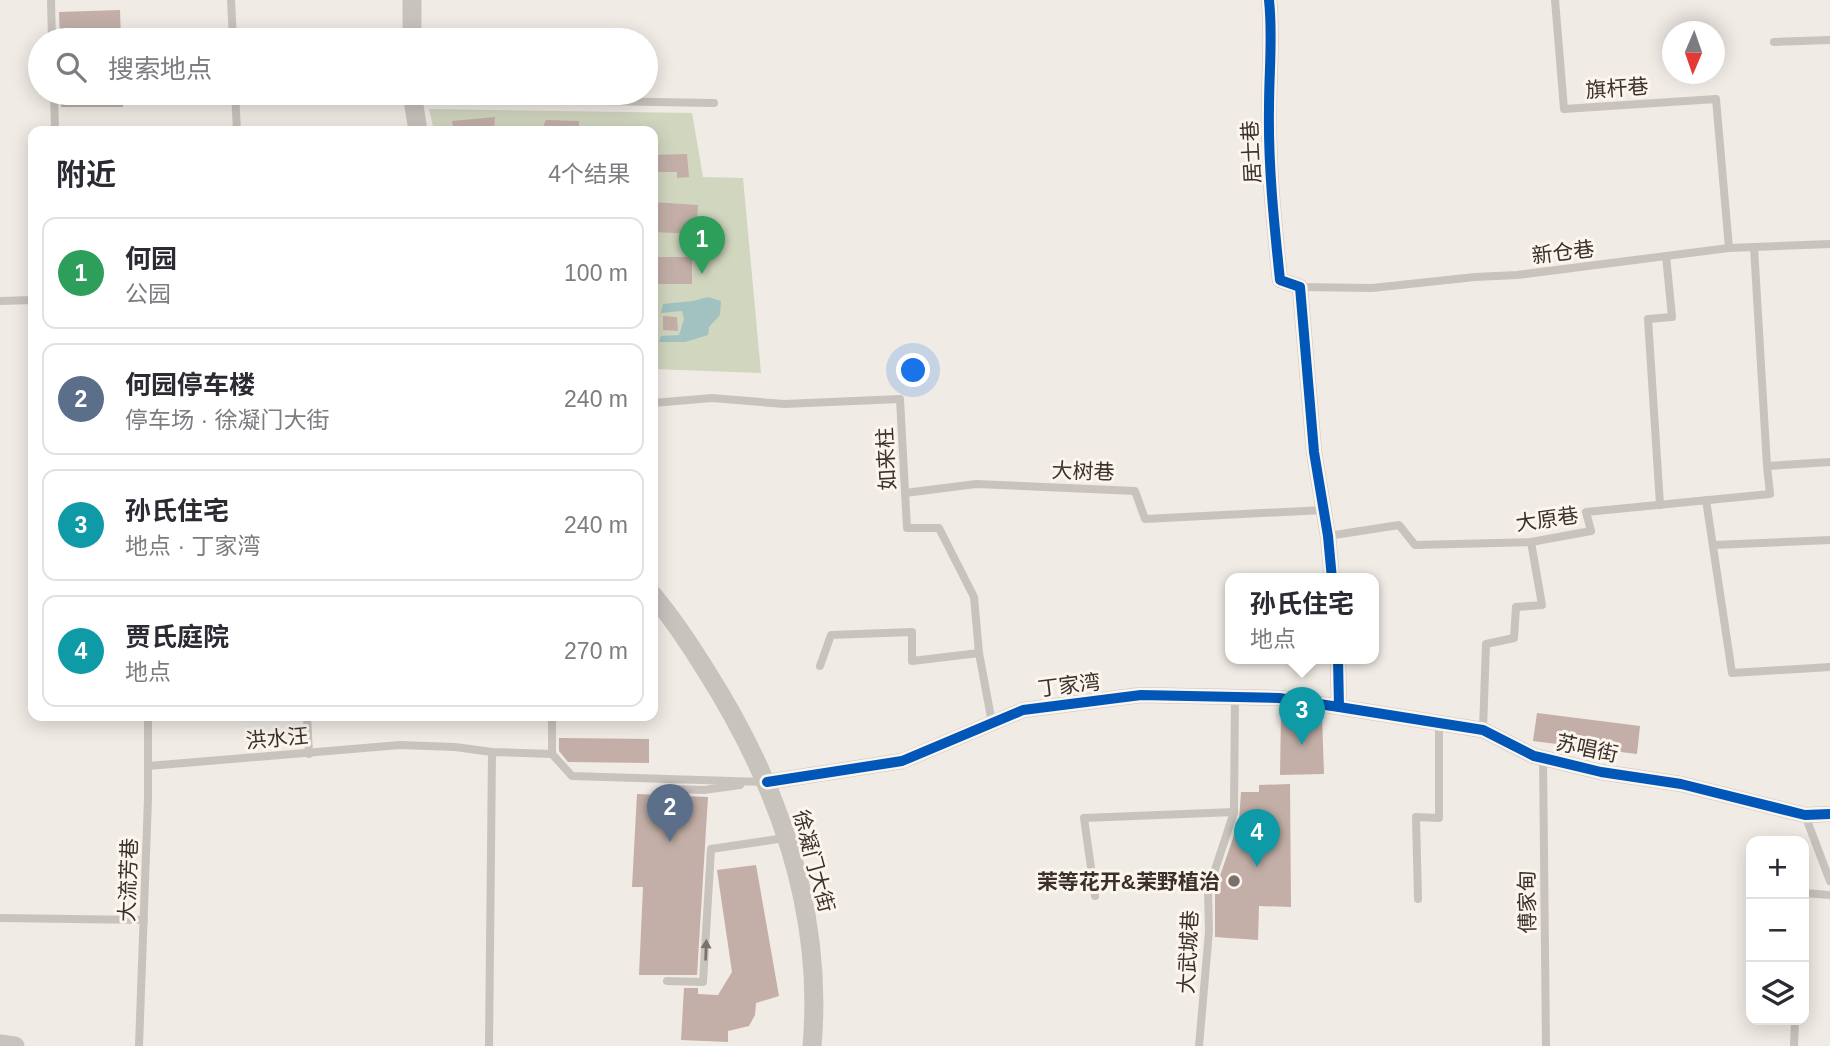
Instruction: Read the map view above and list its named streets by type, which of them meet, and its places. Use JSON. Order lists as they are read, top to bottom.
{
  "streets": {
    "street": [
      "居士巷",
      "丁家湾",
      "苏唱街",
      "徐凝门大街"
    ],
    "lane": [
      "旗杆巷",
      "新仓巷",
      "如来柱",
      "大树巷",
      "大原巷",
      "洪水汪",
      "大流芳巷",
      "傅家甸",
      "大武城巷"
    ]
  },
  "crossings": [
    ["旗杆巷", "新仓巷"],
    ["居士巷", "新仓巷"],
    ["如来柱", "大树巷"],
    ["如来柱", "丁家湾"],
    ["丁家湾", "苏唱街"],
    ["丁家湾", "徐凝门大街"],
    ["丁家湾", "大武城巷"],
    ["洪水汪", "大流芳巷"],
    ["苏唱街", "傅家甸"]
  ],
  "places": ["茉等花开&茉野植治"],
  "north": "bottom",
  "page": {
    "search": "搜索地点",
    "heading": ["附近", "4个结果"],
    "pins": [
      "1",
      "3",
      "2",
      "4"
    ],
    "list": [
      {
        "mark": "1",
        "name": "何园",
        "note": "公园",
        "value": "100 m"
      },
      {
        "mark": "2",
        "name": "何园停车楼",
        "note": "停车场 · 徐凝门大街",
        "value": "240 m"
      },
      {
        "mark": "3",
        "name": "孙氏住宅",
        "note": "地点 · 丁家湾",
        "value": "240 m"
      },
      {
        "mark": "4",
        "name": "贾氏庭院",
        "note": "地点",
        "value": "270 m"
      }
    ],
    "popup": ["孙氏住宅", "地点"],
    "map_buttons": ["+", "−"]
  }
}
